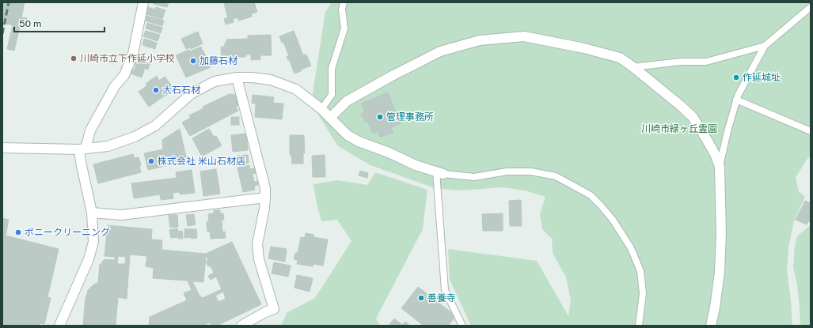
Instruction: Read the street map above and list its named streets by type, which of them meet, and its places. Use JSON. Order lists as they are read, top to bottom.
{
  "parks": ["川崎市緑ヶ丘霊園"],
  "places": [
    "川崎市立下作延小学校",
    "加藤石材",
    "作延城址",
    "大石石材",
    "管理事務所",
    "株式会社 米山石材店",
    "ポニークリーニング",
    "善養寺"
  ],
  "scale_bar": "50 m"
}
